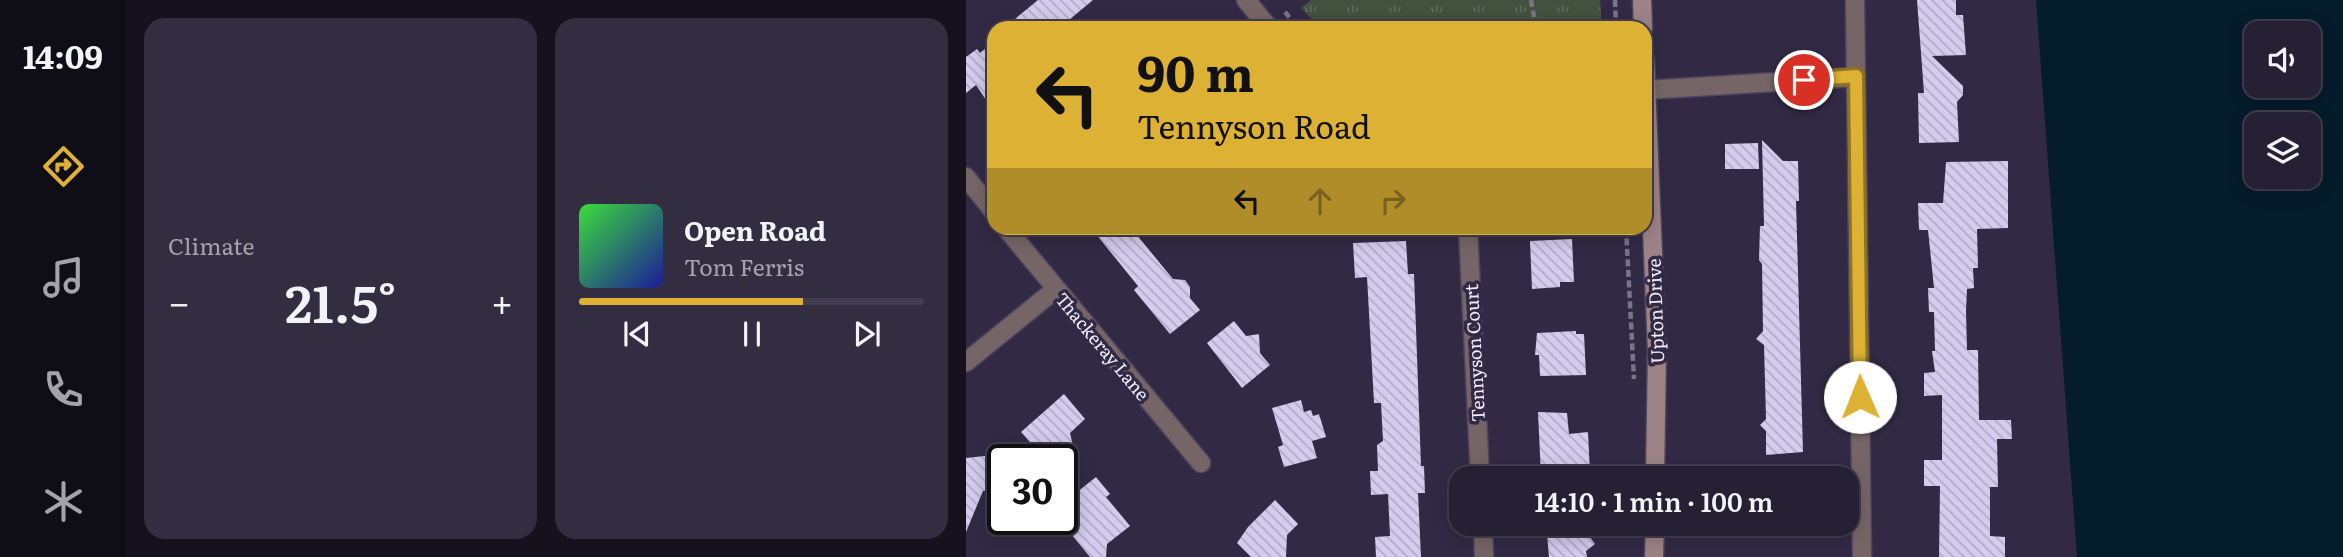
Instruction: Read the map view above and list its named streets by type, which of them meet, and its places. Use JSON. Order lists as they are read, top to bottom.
{
  "streets": {
    "main road": ["Upton Drive"],
    "street": ["Thackeray Lane", "Tennyson Court"]
  },
  "page": {
    "tabs": "14:09",
    "tile": "Climate",
    "turn": ["90 m", "Tennyson Road"],
    "song": ["Open Road", "Tom Ferris"],
    "heat": ["−", "21.5°", "+"],
    "limit": "30",
    "trip": "14:10 · 1 min · 100 m"
  }
}
